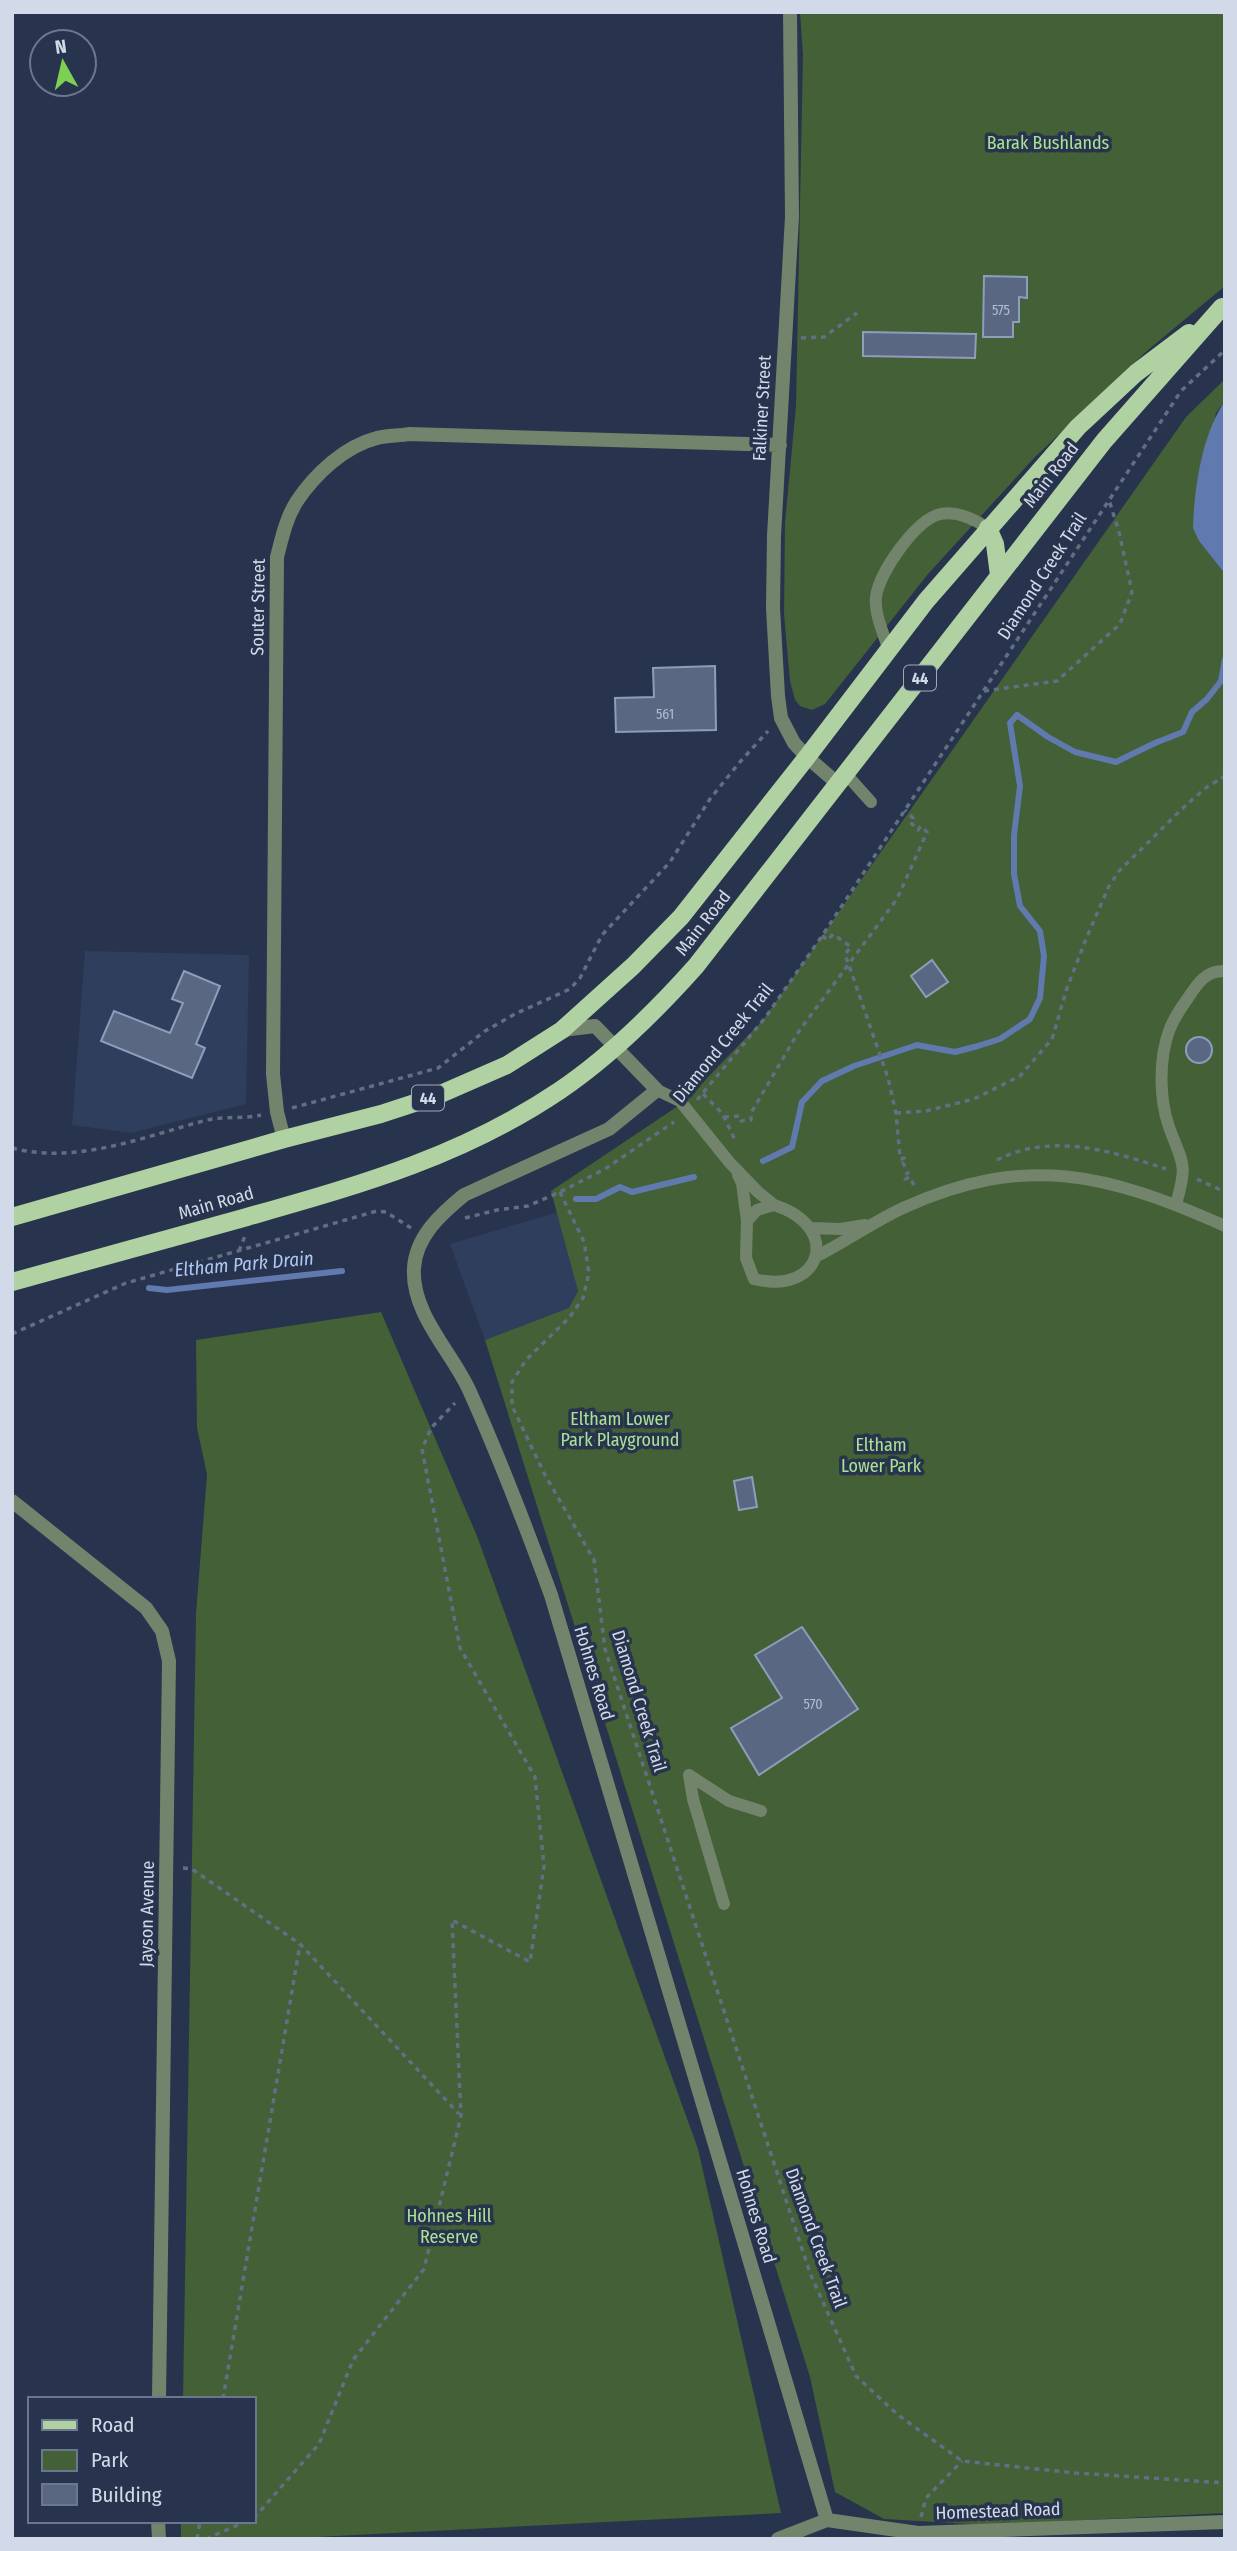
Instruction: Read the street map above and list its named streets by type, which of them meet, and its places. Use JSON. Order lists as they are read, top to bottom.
{
  "streets": {
    "main road": ["Main Road", "44"],
    "street": [
      "Falkiner Street",
      "Souter Street",
      "Hohnes Road",
      "Jayson Avenue",
      "Homestead Road"
    ],
    "path": ["Diamond Creek Trail"]
  },
  "crossings": [
    ["Falkiner Street", "Main Road"],
    ["Falkiner Street", "Souter Street"],
    ["Main Road", "Souter Street"],
    ["Hohnes Road", "Homestead Road"]
  ],
  "water": ["Eltham Park Drain"],
  "parks": [
    "Barak Bushlands",
    "Eltham Lower Park Playground",
    "Eltham Lower Park",
    "Hohnes Hill Reserve"
  ],
  "house_numbers": ["575", "561", "570"],
  "legend": ["Road", "Park", "Building"],
  "north": "top"
}
